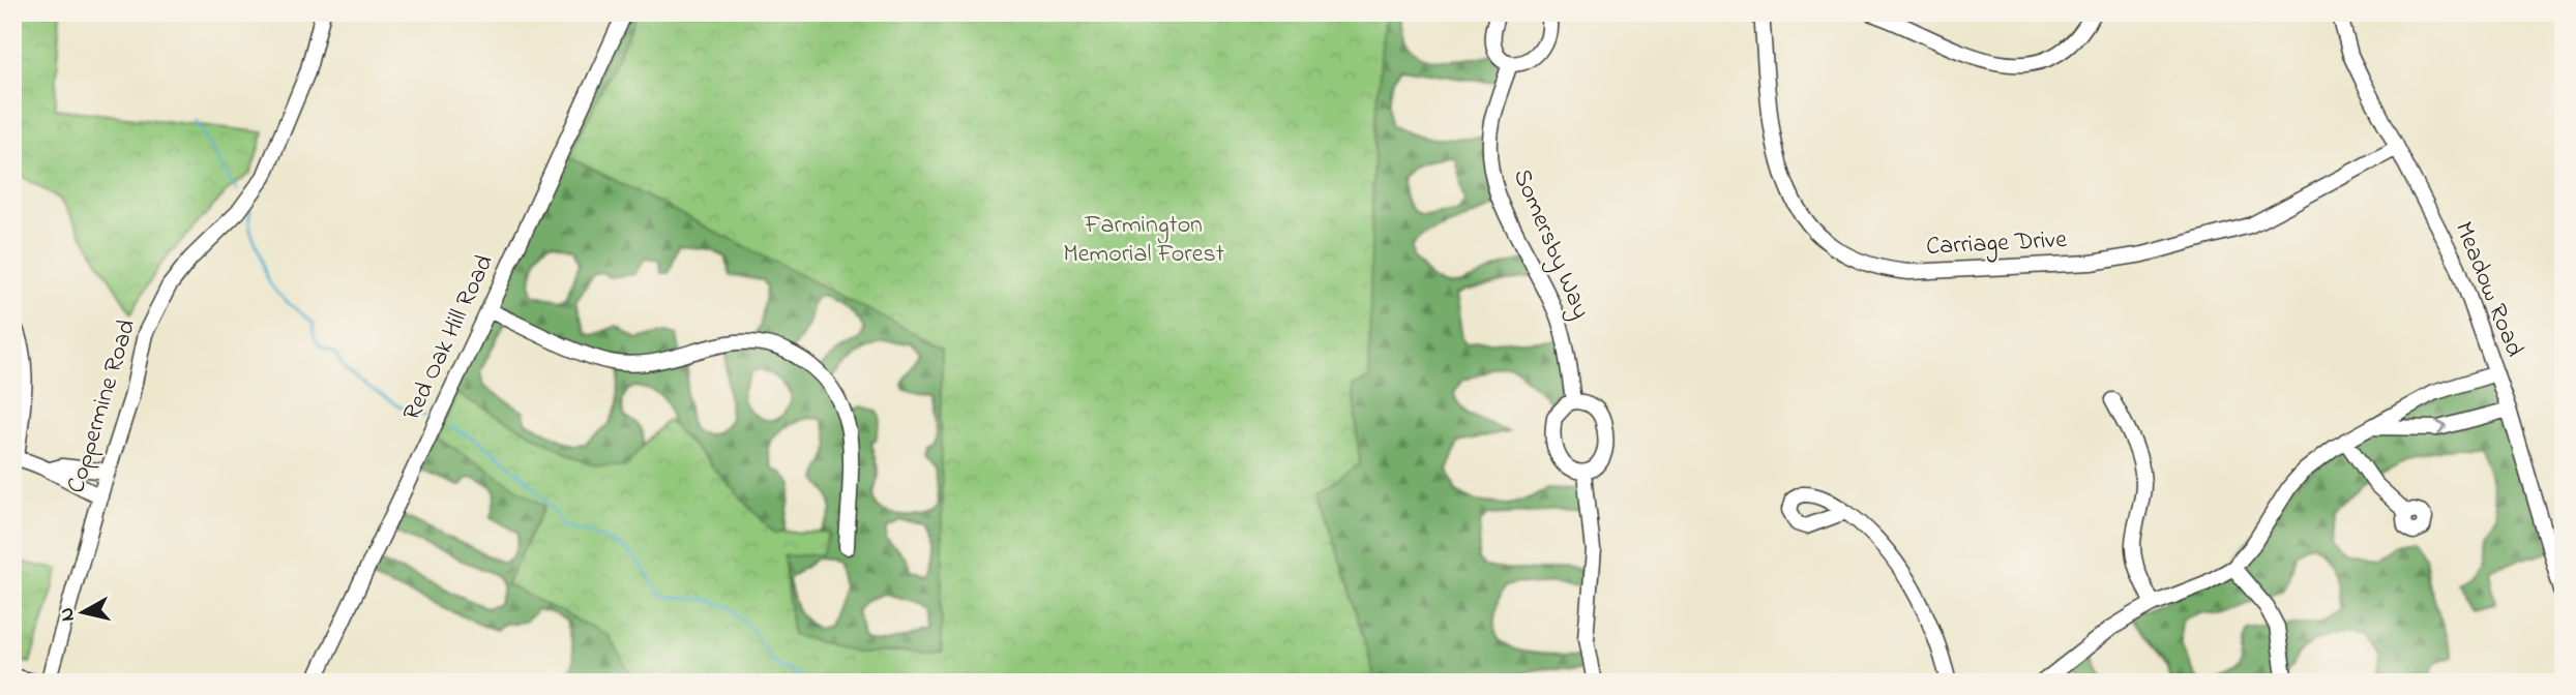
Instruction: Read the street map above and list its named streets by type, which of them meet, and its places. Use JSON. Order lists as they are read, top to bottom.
{
  "streets": {
    "street": [
      "Somersby Way",
      "Carriage Drive",
      "Meadow Road",
      "Red Oak Hill Road",
      "Coppermine Road"
    ]
  },
  "crossings": [
    ["Carriage Drive", "Meadow Road"]
  ],
  "parks": ["Farmington Memorial Forest"],
  "north": "left"
}
